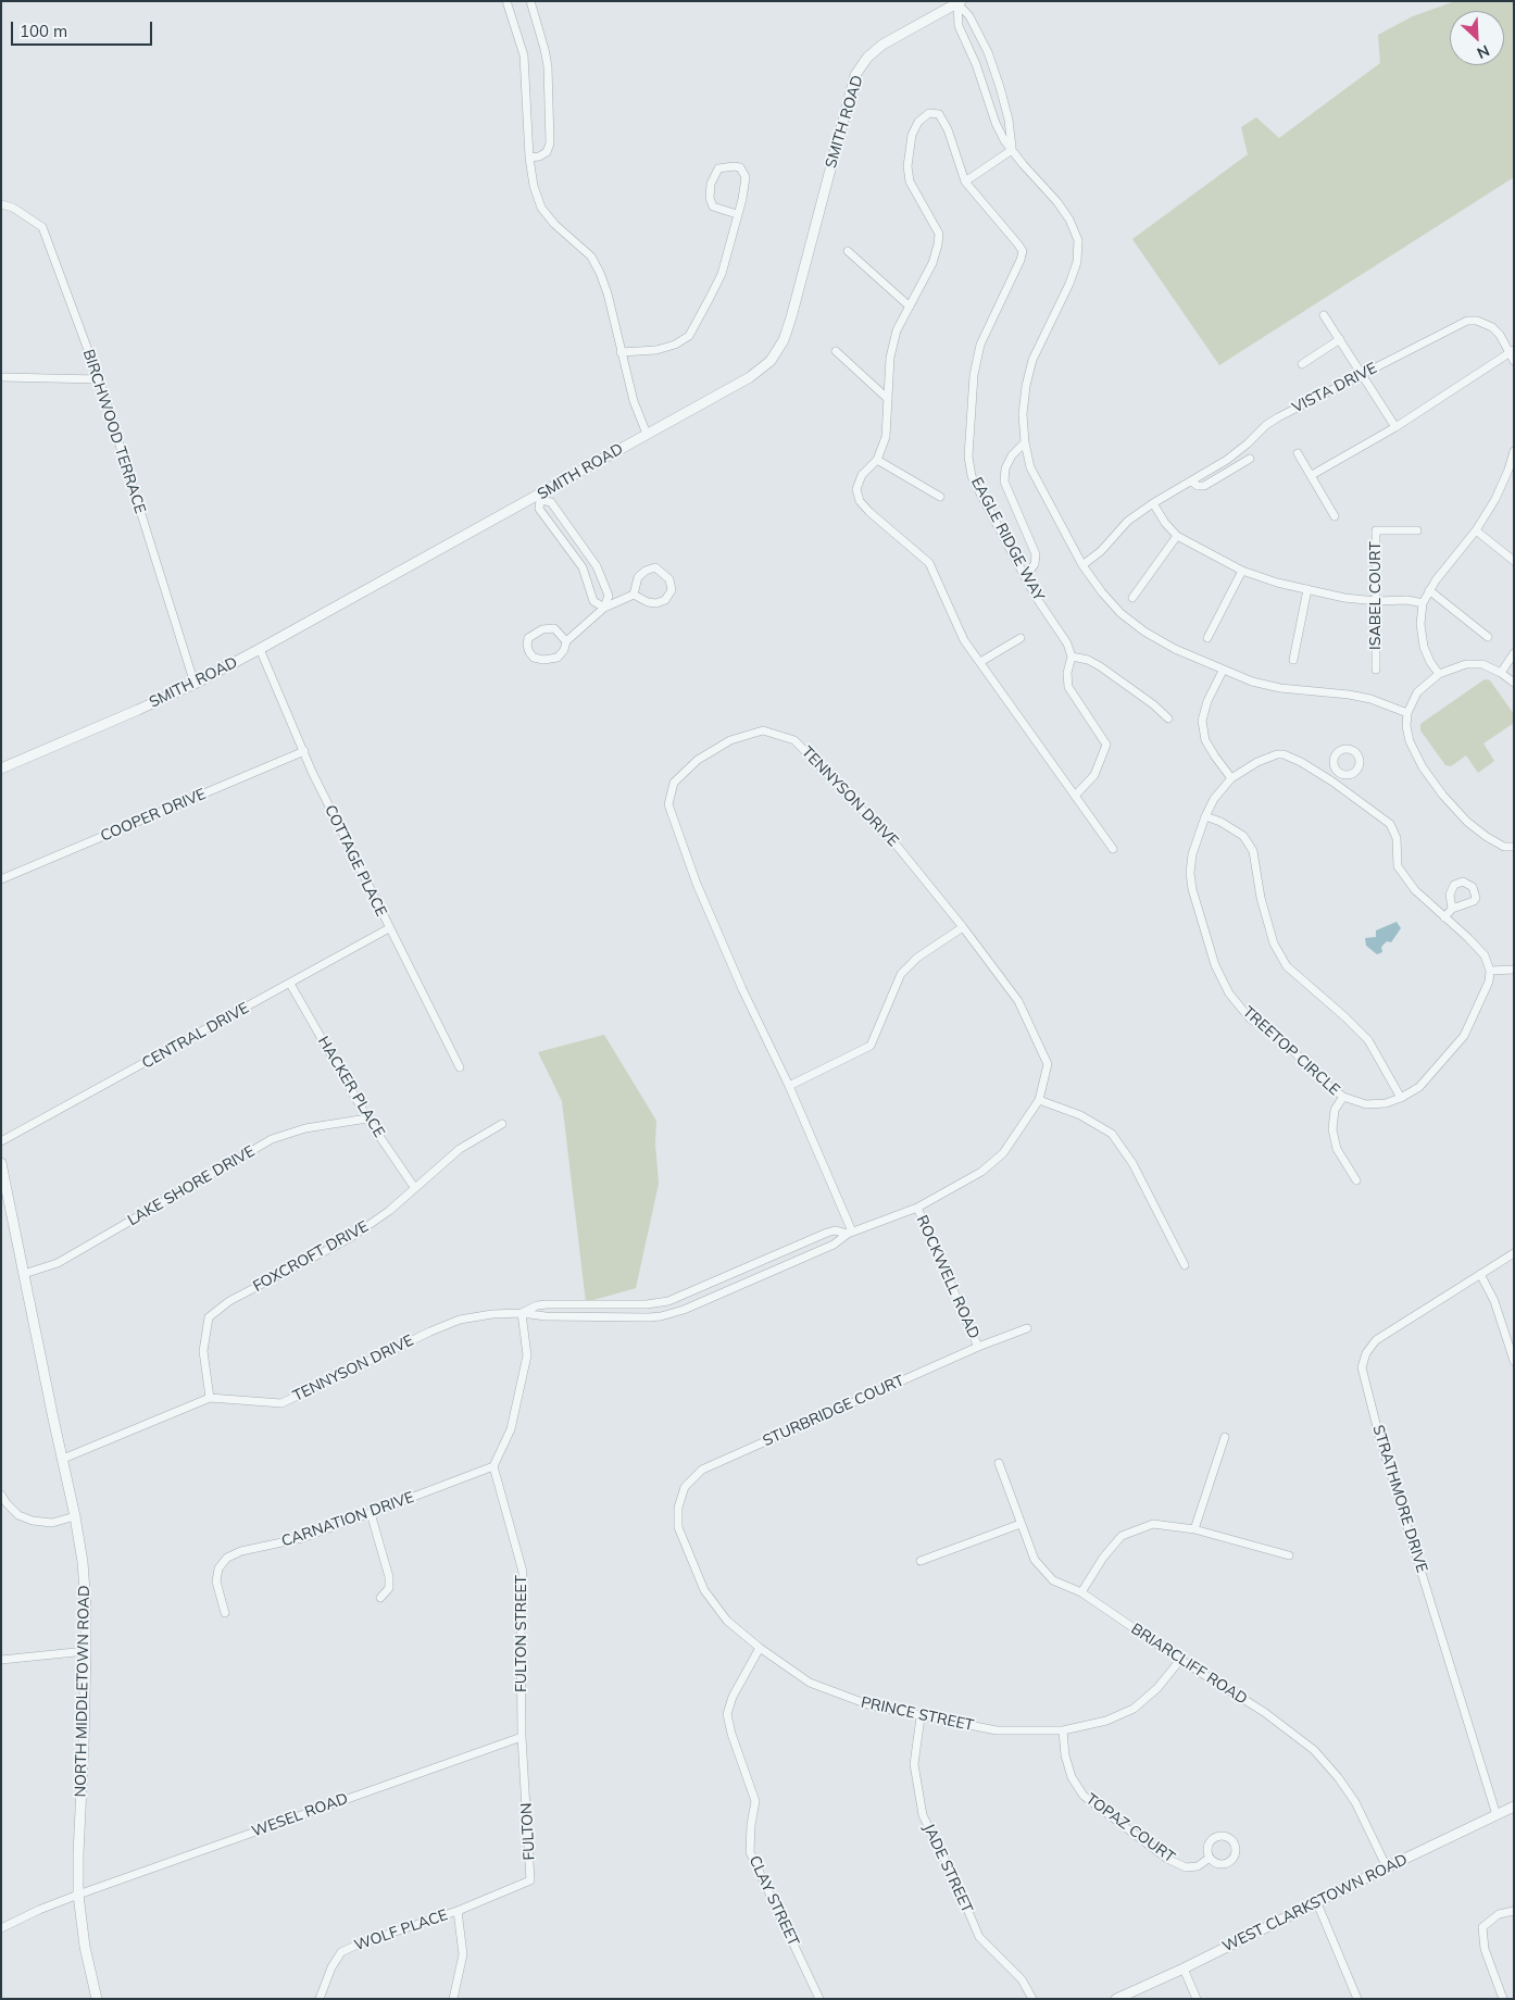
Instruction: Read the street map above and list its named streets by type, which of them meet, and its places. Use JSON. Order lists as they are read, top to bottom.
{
  "streets": {
    "street": [
      "SMITH ROAD",
      "VISTA DRIVE",
      "BIRCHWOOD TERRACE",
      "EAGLE RIDGE WAY",
      "ISABEL COURT",
      "TENNYSON DRIVE",
      "COOPER DRIVE",
      "COTTAGE PLACE",
      "CENTRAL DRIVE",
      "TREETOP CIRCLE",
      "HACKER PLACE",
      "LAKE SHORE DRIVE",
      "FOXCROFT DRIVE",
      "ROCKWELL ROAD",
      "STURBRIDGE COURT",
      "STRATHMORE DRIVE",
      "CARNATION DRIVE",
      "FULTON STREET",
      "BRIARCLIFF ROAD",
      "NORTH MIDDLETOWN ROAD",
      "PRINCE STREET",
      "WESEL ROAD",
      "TOPAZ COURT",
      "FULTON",
      "JADE STREET",
      "CLAY STREET",
      "WEST CLARKSTOWN ROAD",
      "WOLF PLACE"
    ]
  },
  "crossings": [
    ["SMITH ROAD", "BIRCHWOOD TERRACE"],
    ["SMITH ROAD", "COTTAGE PLACE"],
    ["TENNYSON DRIVE", "FOXCROFT DRIVE"],
    ["TENNYSON DRIVE", "ROCKWELL ROAD"],
    ["TENNYSON DRIVE", "NORTH MIDDLETOWN ROAD"],
    ["COOPER DRIVE", "COTTAGE PLACE"],
    ["COTTAGE PLACE", "CENTRAL DRIVE"],
    ["CENTRAL DRIVE", "HACKER PLACE"],
    ["HACKER PLACE", "LAKE SHORE DRIVE"],
    ["HACKER PLACE", "FOXCROFT DRIVE"],
    ["LAKE SHORE DRIVE", "NORTH MIDDLETOWN ROAD"],
    ["ROCKWELL ROAD", "STURBRIDGE COURT"],
    ["STURBRIDGE COURT", "PRINCE STREET"],
    ["STRATHMORE DRIVE", "WEST CLARKSTOWN ROAD"],
    ["CARNATION DRIVE", "FULTON STREET"],
    ["FULTON STREET", "WESEL ROAD"],
    ["FULTON STREET", "FULTON"],
    ["BRIARCLIFF ROAD", "PRINCE STREET"],
    ["BRIARCLIFF ROAD", "WEST CLARKSTOWN ROAD"],
    ["NORTH MIDDLETOWN ROAD", "WESEL ROAD"],
    ["PRINCE STREET", "TOPAZ COURT"],
    ["PRINCE STREET", "JADE STREET"],
    ["PRINCE STREET", "CLAY STREET"],
    ["WESEL ROAD", "FULTON"],
    ["FULTON", "WOLF PLACE"]
  ],
  "scale_bar": "100 m",
  "north": "bottom right"
}
